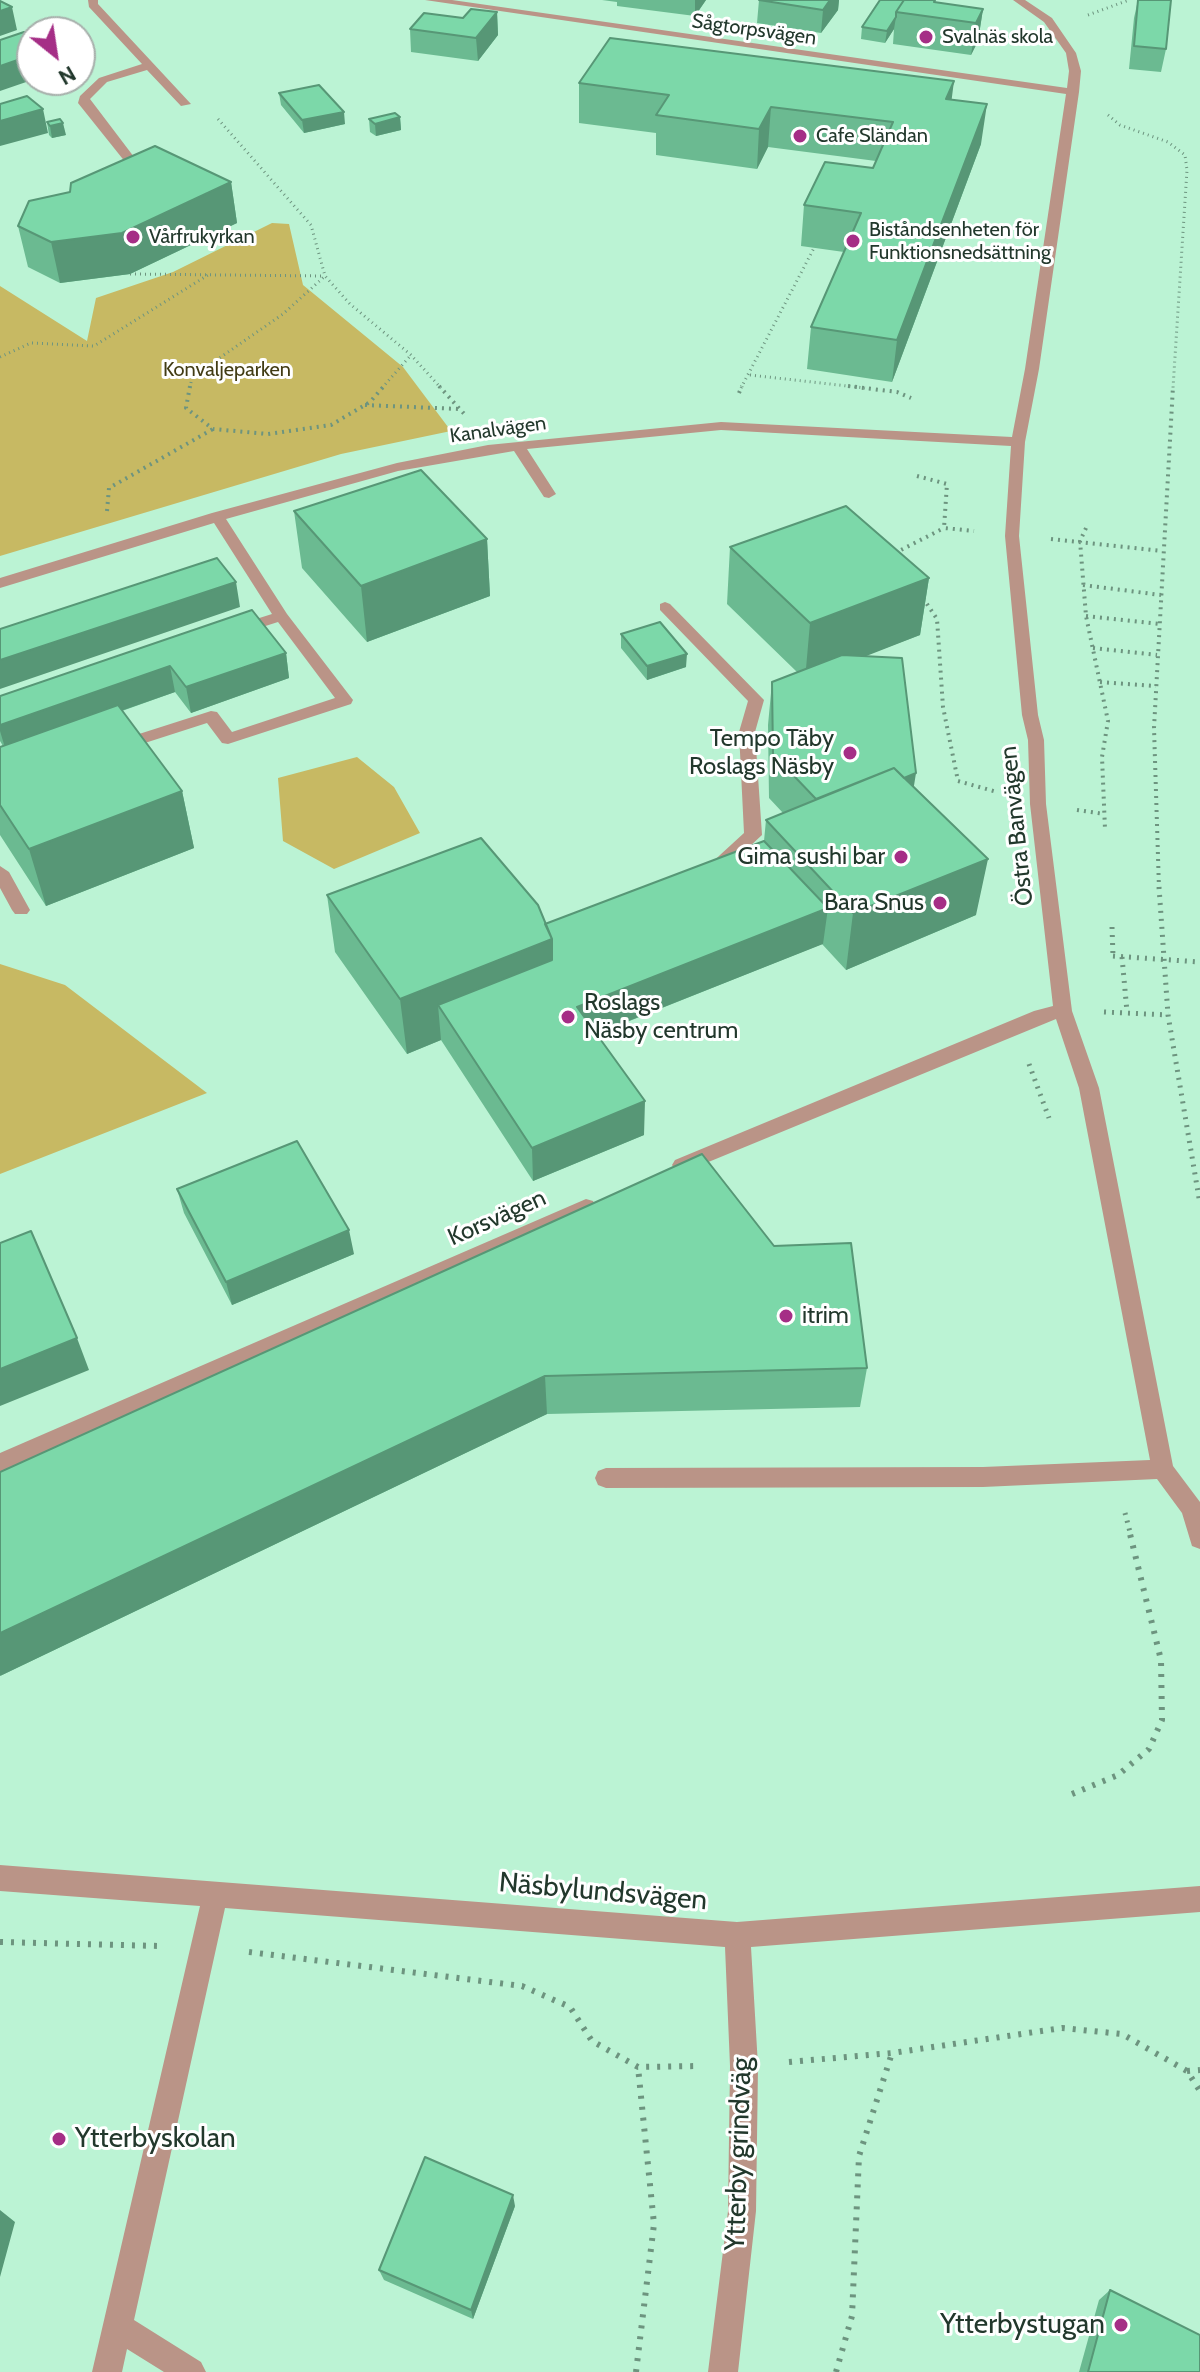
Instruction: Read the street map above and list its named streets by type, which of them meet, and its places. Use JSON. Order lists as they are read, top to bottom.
{
  "streets": {
    "street": [
      "Sågtorpsvägen",
      "Kanalvägen",
      "Östra Banvägen",
      "Korsvägen",
      "Näsbylundsvägen",
      "Ytterby grindväg"
    ]
  },
  "crossings": [
    ["Sågtorpsvägen", "Östra Banvägen"],
    ["Kanalvägen", "Östra Banvägen"],
    ["Näsbylundsvägen", "Ytterby grindväg"]
  ],
  "parks": ["Konvaljeparken"],
  "places": [
    "Svalnäs skola",
    "Cafe Sländan",
    "Vårfrukyrkan",
    "Biståndsenheten för Funktionsnedsättning",
    "Tempo Täby Roslags Näsby",
    "Gima sushi bar",
    "Bara Snus",
    "Roslags Näsby centrum",
    "itrim",
    "Ytterbyskolan",
    "Ytterbystugan"
  ],
  "north": "bottom right"
}
